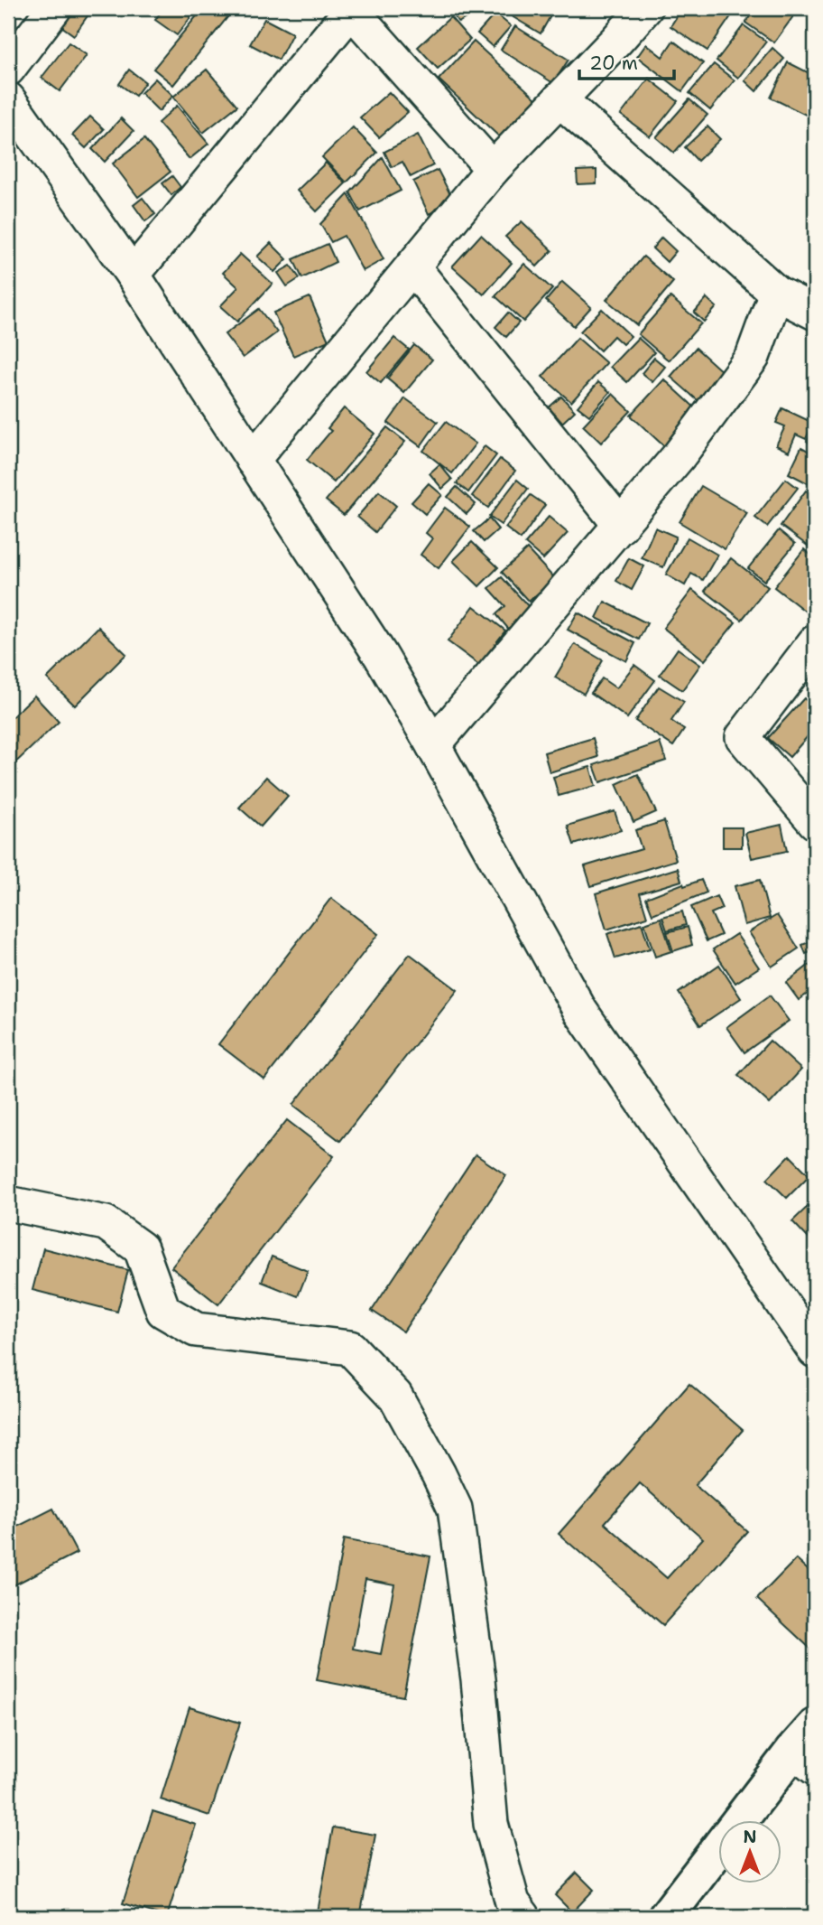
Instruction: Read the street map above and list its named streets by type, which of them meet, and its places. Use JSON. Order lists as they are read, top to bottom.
{
  "scale_bar": "20 m",
  "north": "top"
}
